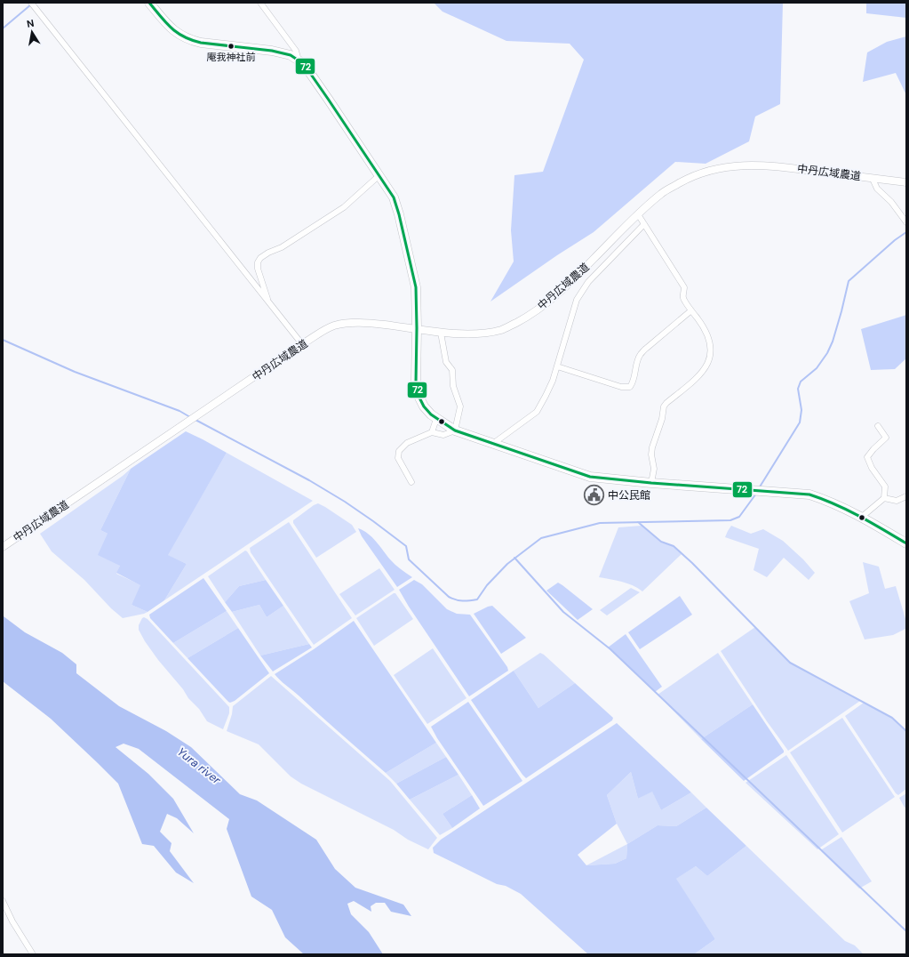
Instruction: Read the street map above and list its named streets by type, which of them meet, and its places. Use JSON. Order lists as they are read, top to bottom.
{
  "streets": {
    "street": ["中丹広域農道"]
  },
  "water": ["Yura river"],
  "places": {
    "other": ["庵我神社前"],
    "public building": ["中公民館"]
  },
  "lines": ["transit line 72"],
  "north": "top"
}
